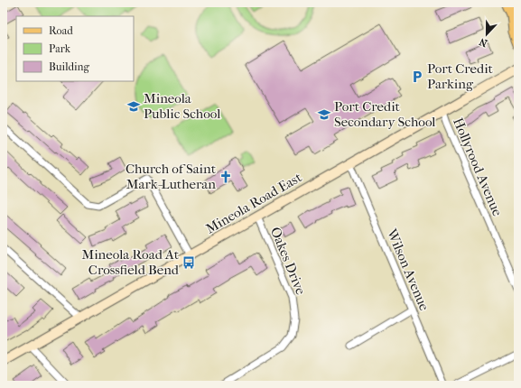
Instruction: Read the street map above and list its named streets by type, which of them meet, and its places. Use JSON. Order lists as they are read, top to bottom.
{
  "streets": {
    "street": [
      "Hollyrood Avenue",
      "Mineola Road East",
      "Oakes Drive",
      "Wilson Avenue"
    ]
  },
  "crossings": [
    ["Hollyrood Avenue", "Mineola Road East"],
    ["Mineola Road East", "Oakes Drive"],
    ["Mineola Road East", "Wilson Avenue"]
  ],
  "places": {
    "parking": ["Port Credit Parking"],
    "school or university": ["Mineola Public School", "Port Credit Secondary School"],
    "church": ["Church of Saint Mark-Lutheran"],
    "bus stop": ["Mineola Road At Crossfield Bend"]
  },
  "legend": ["Road", "Park", "Building"],
  "north": "bottom"
}
